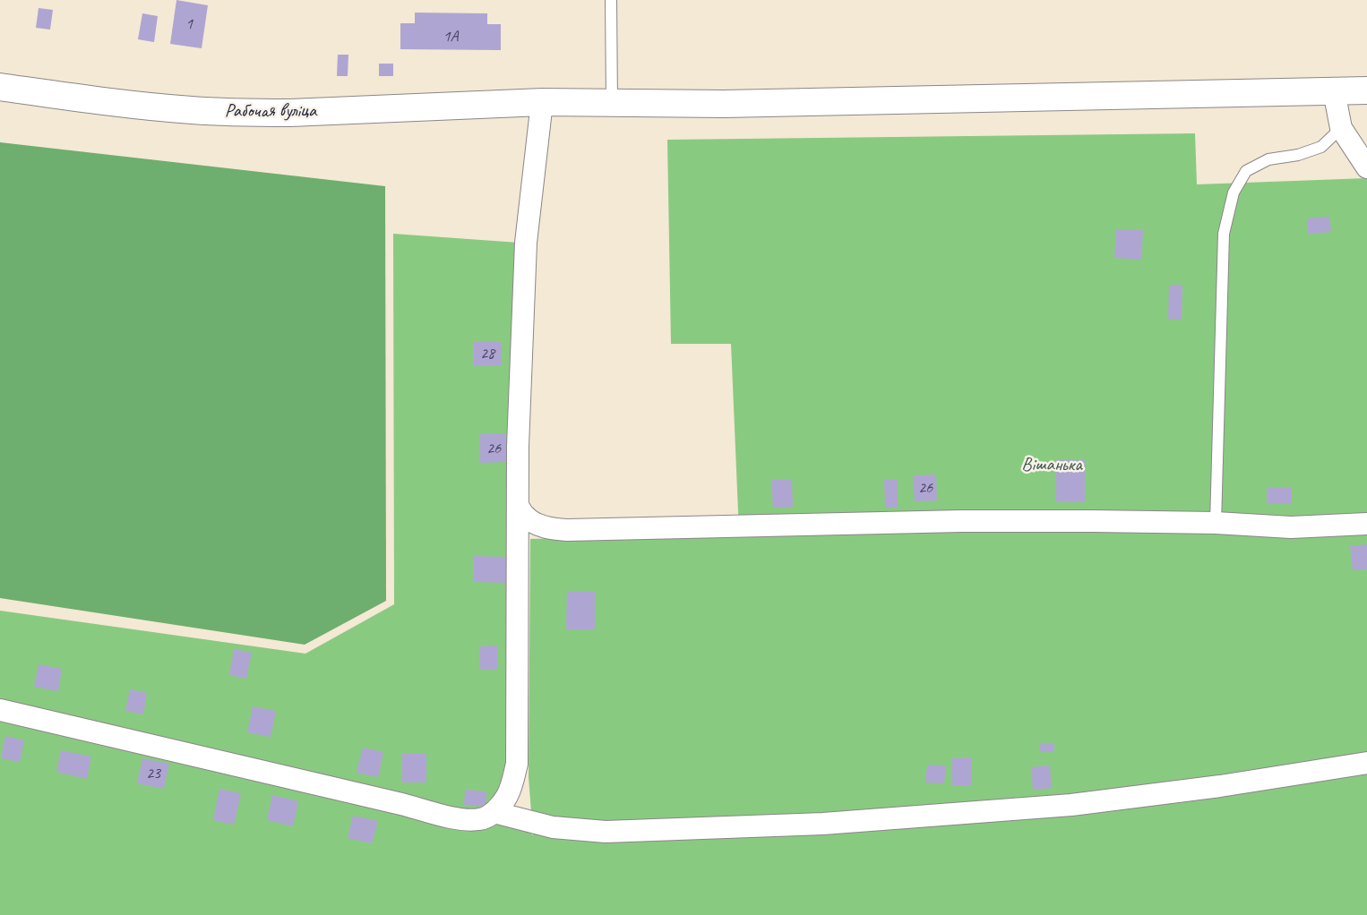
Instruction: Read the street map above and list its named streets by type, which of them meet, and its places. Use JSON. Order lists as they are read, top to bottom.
{
  "streets": {
    "street": ["Рабочая вуліца"]
  },
  "parks": ["Вішанька"],
  "house_numbers": [
    "1",
    "1А",
    "28",
    "26",
    "26",
    "23"
  ]
}
